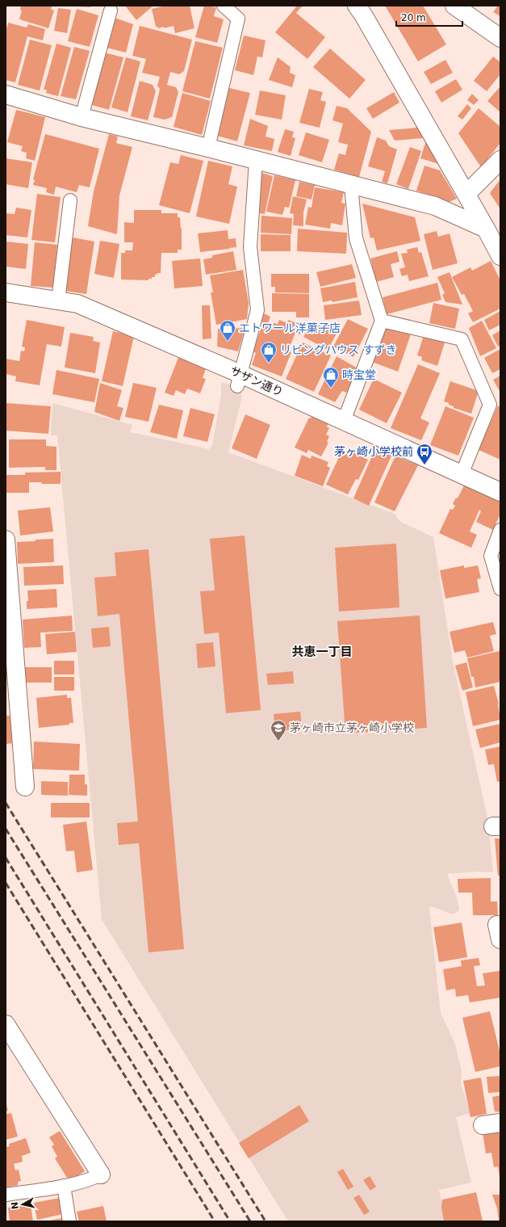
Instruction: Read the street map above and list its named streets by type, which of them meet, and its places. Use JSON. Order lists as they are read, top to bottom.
{
  "streets": {
    "street": ["サザン通り"]
  },
  "districts": ["共恵一丁目"],
  "places": {
    "shop": ["エトワール洋菓子店", "リビングハウス すずき", "時宝堂"],
    "bus stop": ["茅ヶ崎小学校前"],
    "school or university": ["茅ヶ崎市立茅ヶ崎小学校"]
  },
  "scale_bar": "20 m",
  "north": "left"
}
